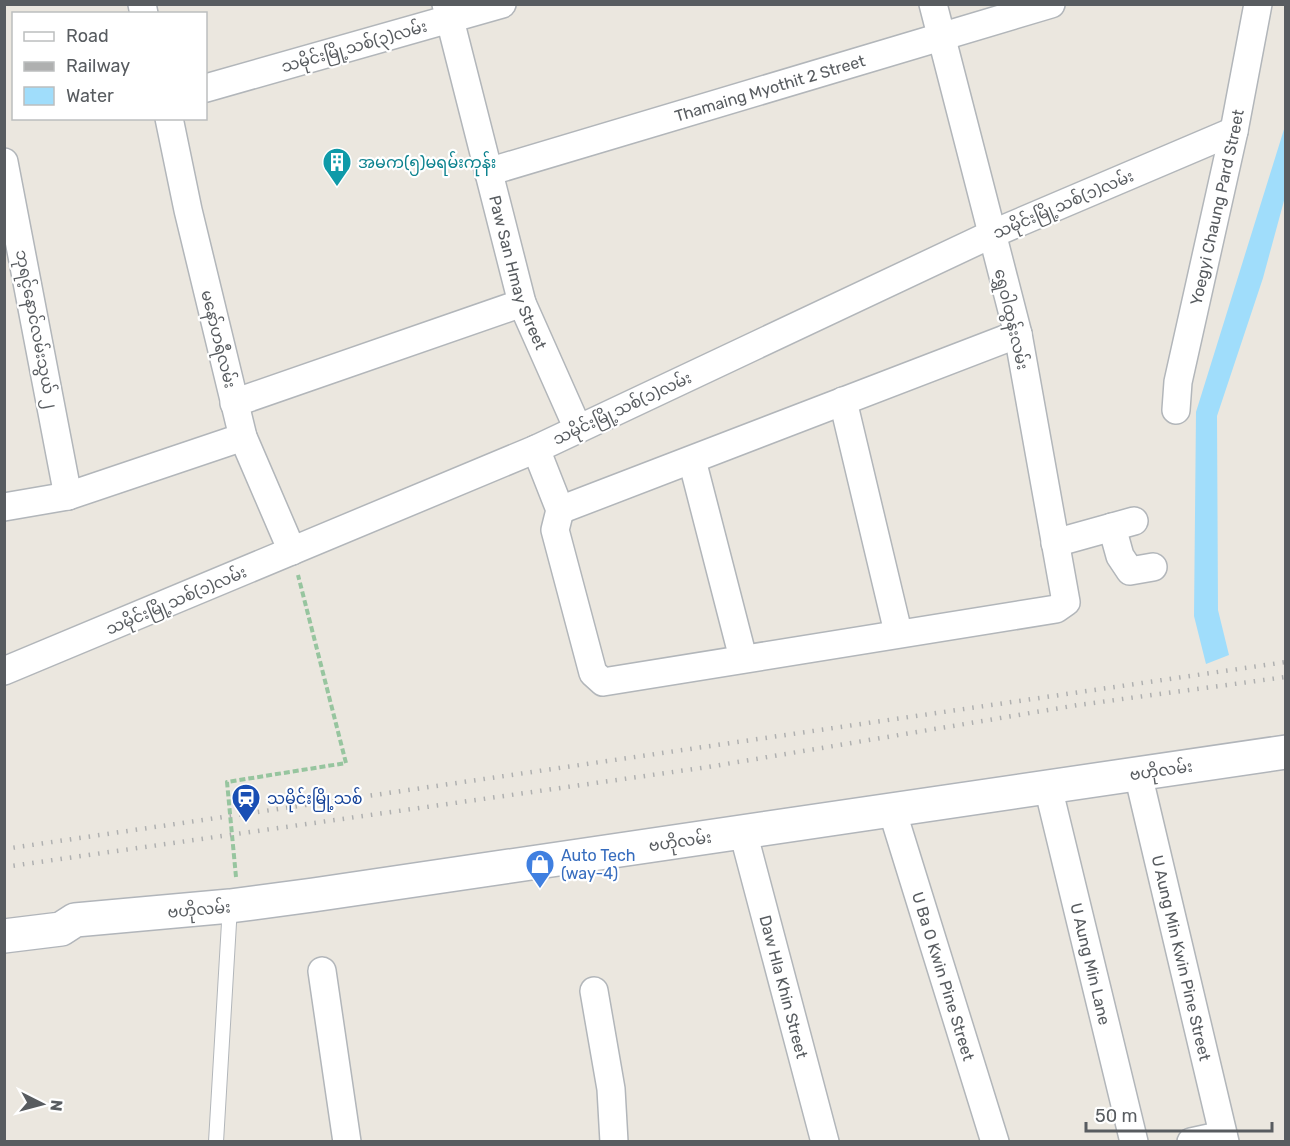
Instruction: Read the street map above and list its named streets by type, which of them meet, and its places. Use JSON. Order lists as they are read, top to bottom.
{
  "streets": {
    "main road": ["ဗဟိုလမ်း"],
    "street": [
      "သမိုင်းမြို့သစ်(၃)လမ်း",
      "Thamaing Myothit 2 Street",
      "သမိုင်းမြို့သစ်(၁)လမ်း",
      "Yoegyi Chaung Pard Street",
      "Paw San Hmay Street",
      "ရွှေဝါထွန်းလမ်း",
      "ဘုရင့်နောင်လမ်းသွယ် ၂",
      "မနော်ဟရီလမ်း",
      "U Aung Min Kwin Pine Street",
      "U Aung Min Lane",
      "U Ba O Kwin Pine Street",
      "Daw Hla Khin Street"
    ]
  },
  "crossings": [
    ["သမိုင်းမြို့သစ်(၃)လမ်း", "Paw San Hmay Street"],
    ["Thamaing Myothit 2 Street", "Paw San Hmay Street"],
    ["Thamaing Myothit 2 Street", "ရွှေဝါထွန်းလမ်း"],
    ["သမိုင်းမြို့သစ်(၁)လမ်း", "Yoegyi Chaung Pard Street"],
    ["သမိုင်းမြို့သစ်(၁)လမ်း", "Paw San Hmay Street"],
    ["သမိုင်းမြို့သစ်(၁)လမ်း", "ရွှေဝါထွန်းလမ်း"],
    ["သမိုင်းမြို့သစ်(၁)လမ်း", "မနော်ဟရီလမ်း"],
    ["ဗဟိုလမ်း", "U Aung Min Kwin Pine Street"],
    ["ဗဟိုလမ်း", "U Aung Min Lane"],
    ["ဗဟိုလမ်း", "U Ba O Kwin Pine Street"],
    ["ဗဟိုလမ်း", "Daw Hla Khin Street"]
  ],
  "places": {
    "building": ["အမက(၅)မရမ်းကုန်း"],
    "station": ["သမိုင်းမြို့သစ်"],
    "shop": ["Auto Tech (way-4)"]
  },
  "legend": ["Road", "Railway", "Water"],
  "scale_bar": "50 m",
  "north": "right"
}
